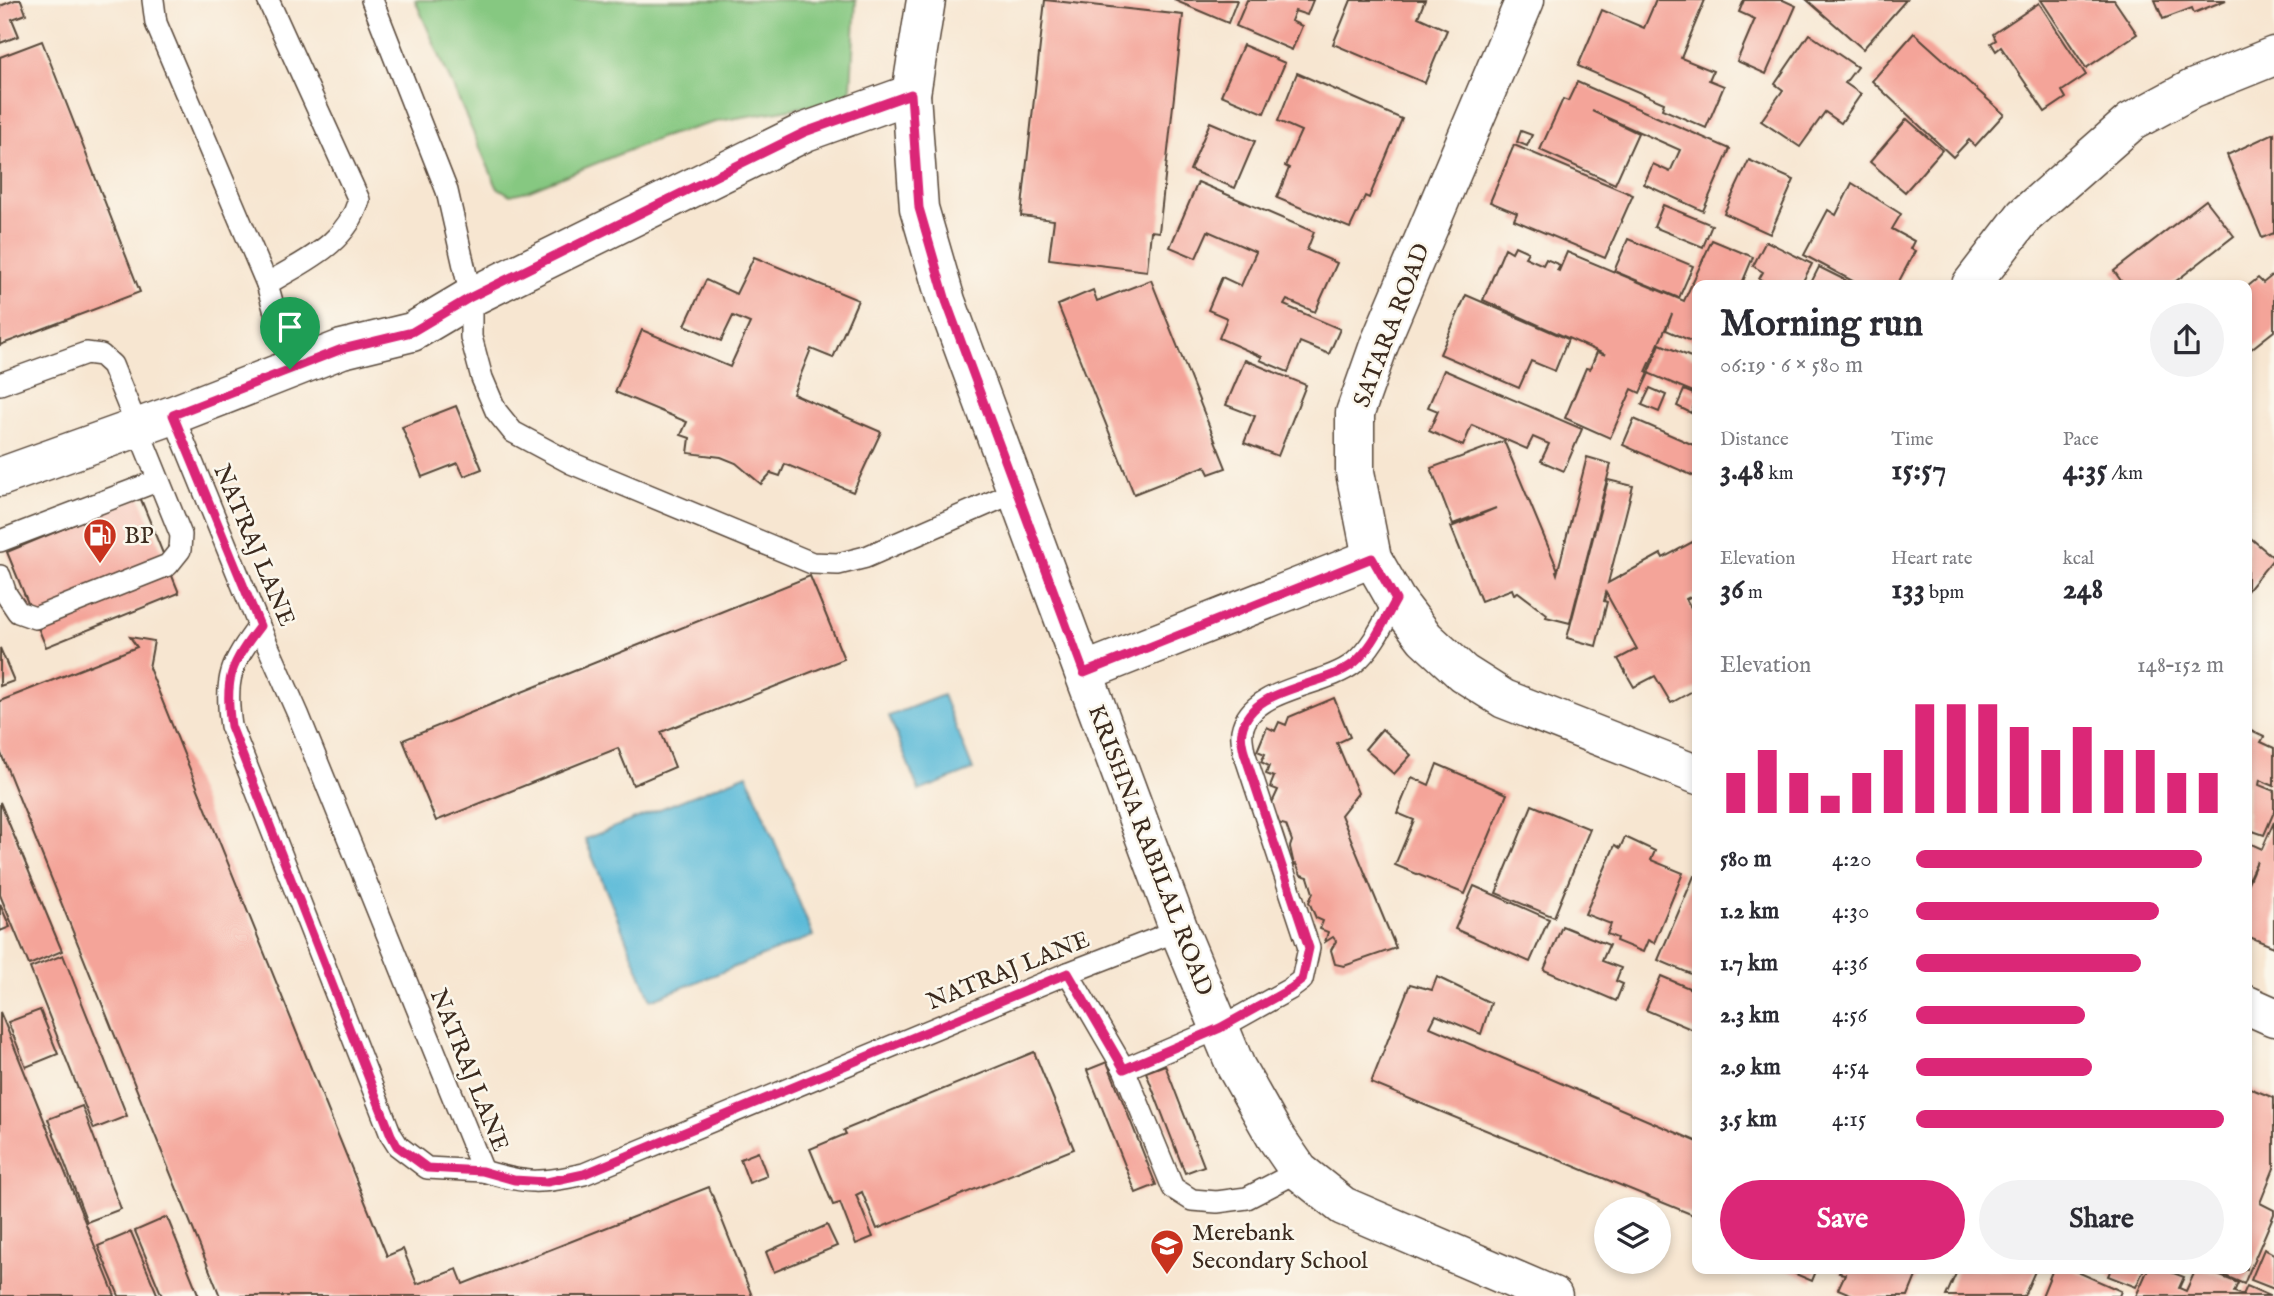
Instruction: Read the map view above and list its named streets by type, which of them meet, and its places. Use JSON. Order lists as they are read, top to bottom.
{
  "streets": {
    "street": ["SATARA ROAD", "KRISHNA RABILAL ROAD"],
    "lane": ["NATRAJ LANE"]
  },
  "crossings": [
    ["NATRAJ LANE", "KRISHNA RABILAL ROAD"]
  ],
  "places": {
    "fuel station": ["BP"],
    "school or university": ["Merebank Secondary School"]
  },
  "page": {
    "heading": ["Morning run", "06:19 · 6 × 580 m"],
    "stats": [
      ["Distance", "3.48 km"],
      ["Time", "15:57"],
      ["Pace", "4:35 /km"],
      ["Elevation", "36 m"],
      ["Heart rate", "133 bpm"],
      ["kcal", "248"]
    ],
    "chart": ["Elevation", "148–152 m"],
    "list": [
      {
        "name": "580 m",
        "note": "4:20"
      },
      {
        "name": "1.2 km",
        "note": "4:30"
      },
      {
        "name": "1.7 km",
        "note": "4:36"
      },
      {
        "name": "2.3 km",
        "note": "4:56"
      },
      {
        "name": "2.9 km",
        "note": "4:54"
      },
      {
        "name": "3.5 km",
        "note": "4:15"
      }
    ],
    "buttons": ["Save", "Share"]
  }
}
